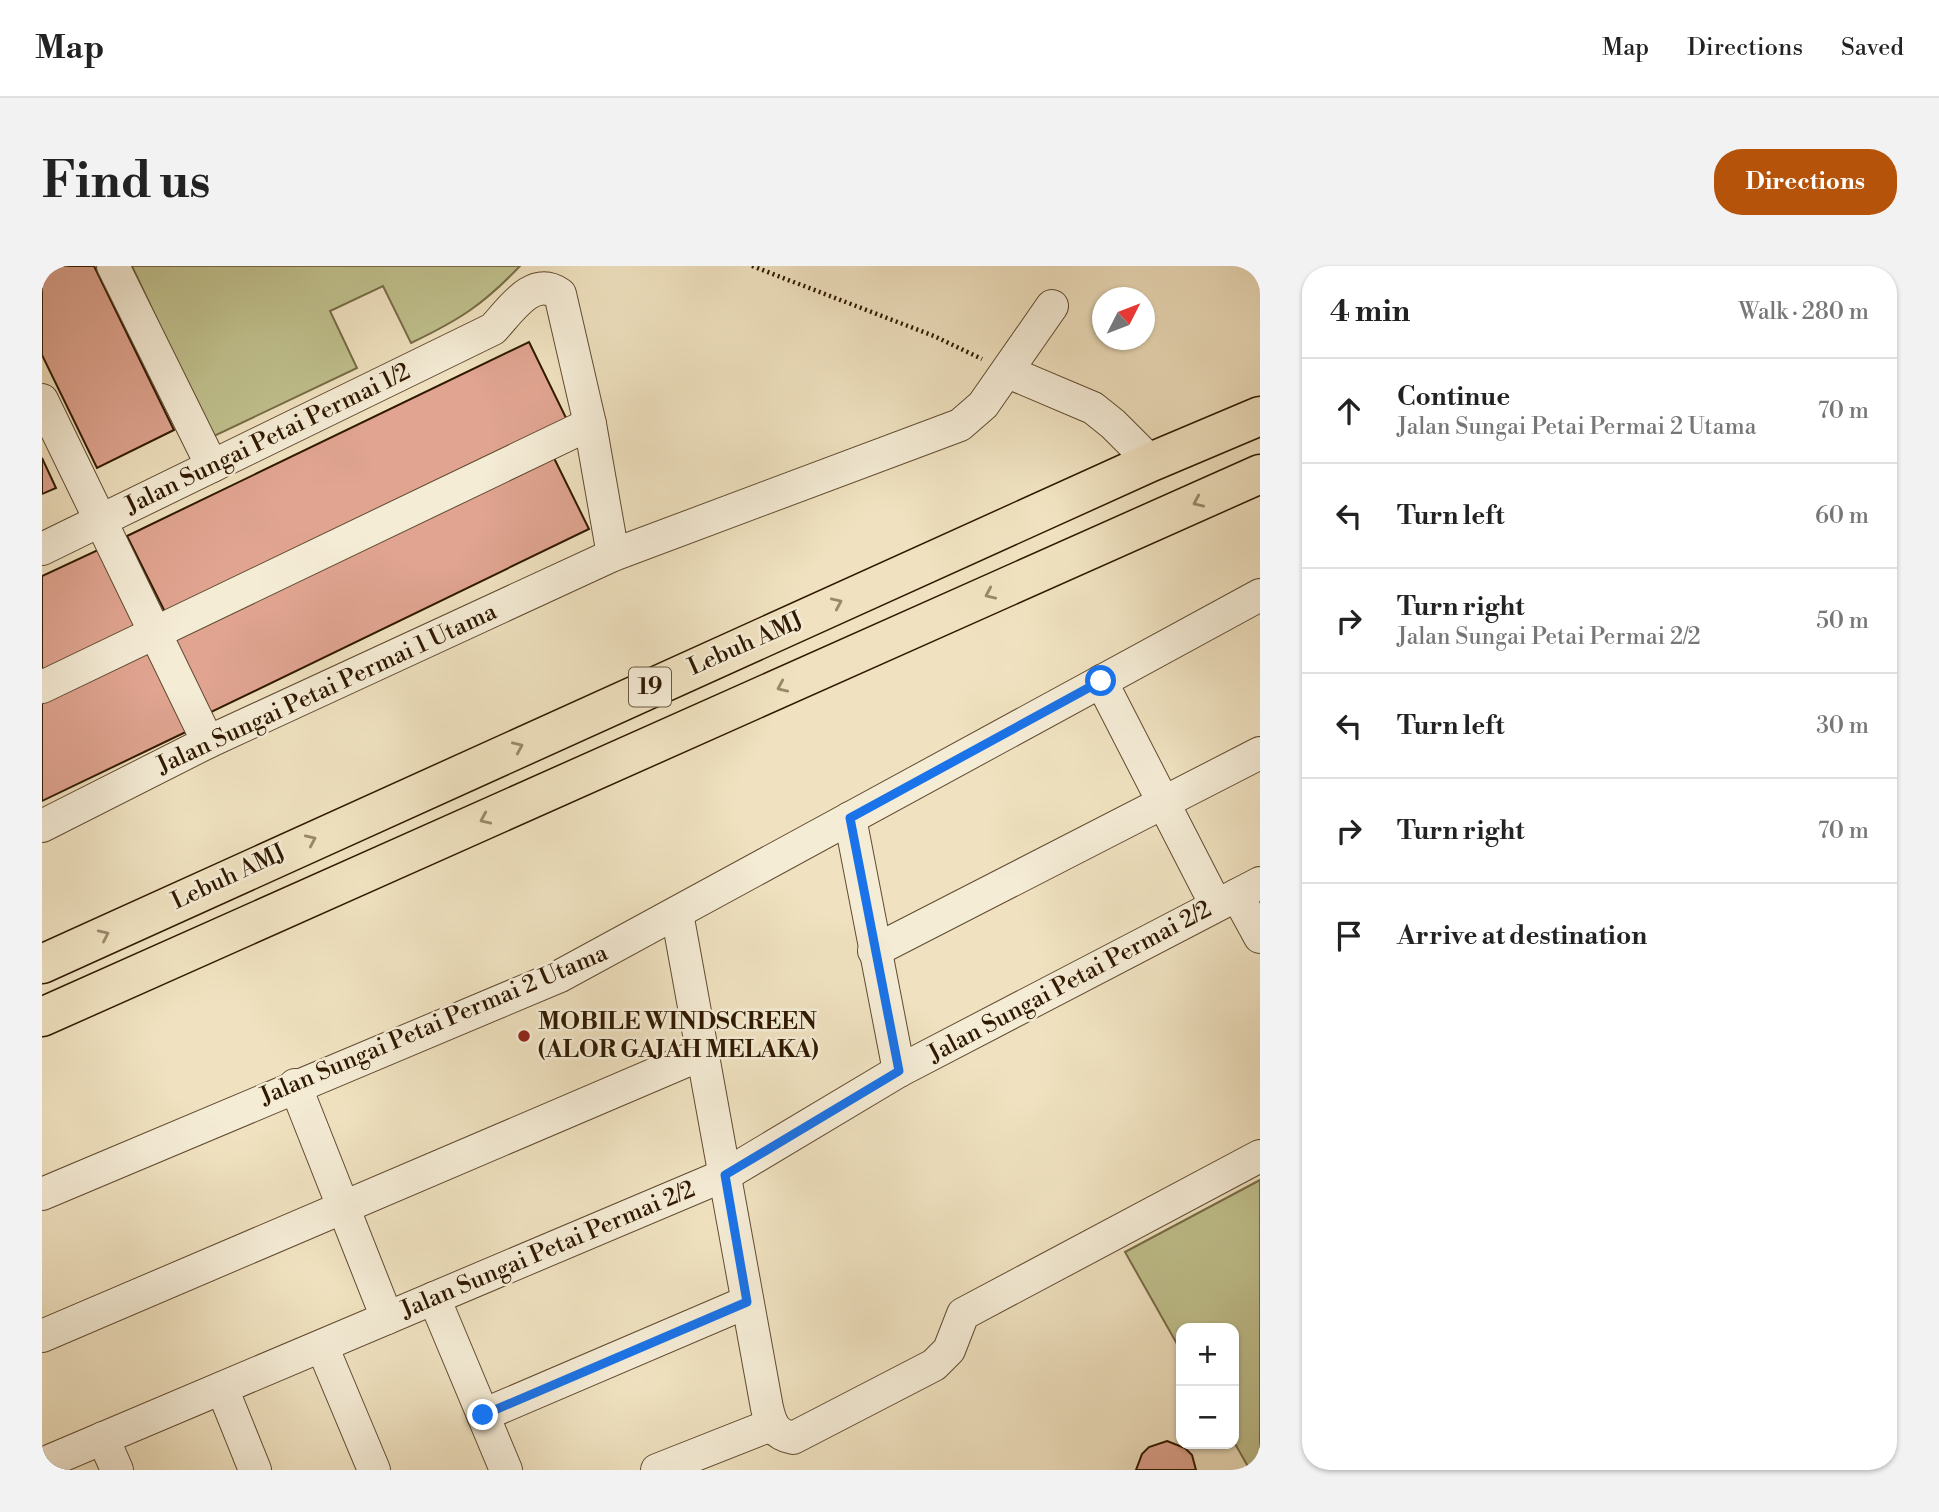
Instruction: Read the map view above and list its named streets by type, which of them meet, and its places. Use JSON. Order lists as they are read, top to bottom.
{
  "streets": {
    "highway": ["Lebuh AMJ", "19"],
    "street": [
      "Jalan Sungai Petai Permai 1/2",
      "Jalan Sungai Petai Permai 1 Utama",
      "Jalan Sungai Petai Permai 2/2",
      "Jalan Sungai Petai Permai 2 Utama"
    ]
  },
  "crossings": [
    ["Jalan Sungai Petai Permai 1/2", "Jalan Sungai Petai Permai 1 Utama"]
  ],
  "places": ["MOBILE WINDSCREEN (ALOR GAJAH MELAKA)"],
  "north": "top right",
  "page": {
    "header": "Map",
    "nav": ["Map", "Directions", "Saved"],
    "buttons": "Directions",
    "title": "Find us",
    "heading": ["4 min", "Walk · 280 m"],
    "list": [
      ["Continue", "Jalan Sungai Petai Permai 2 Utama", "70 m"],
      ["Turn left", "60 m"],
      ["Turn right", "Jalan Sungai Petai Permai 2/2", "50 m"],
      ["Turn left", "30 m"],
      ["Turn right", "70 m"],
      "Arrive at destination"
    ],
    "map_buttons": ["+", "−"]
  }
}
